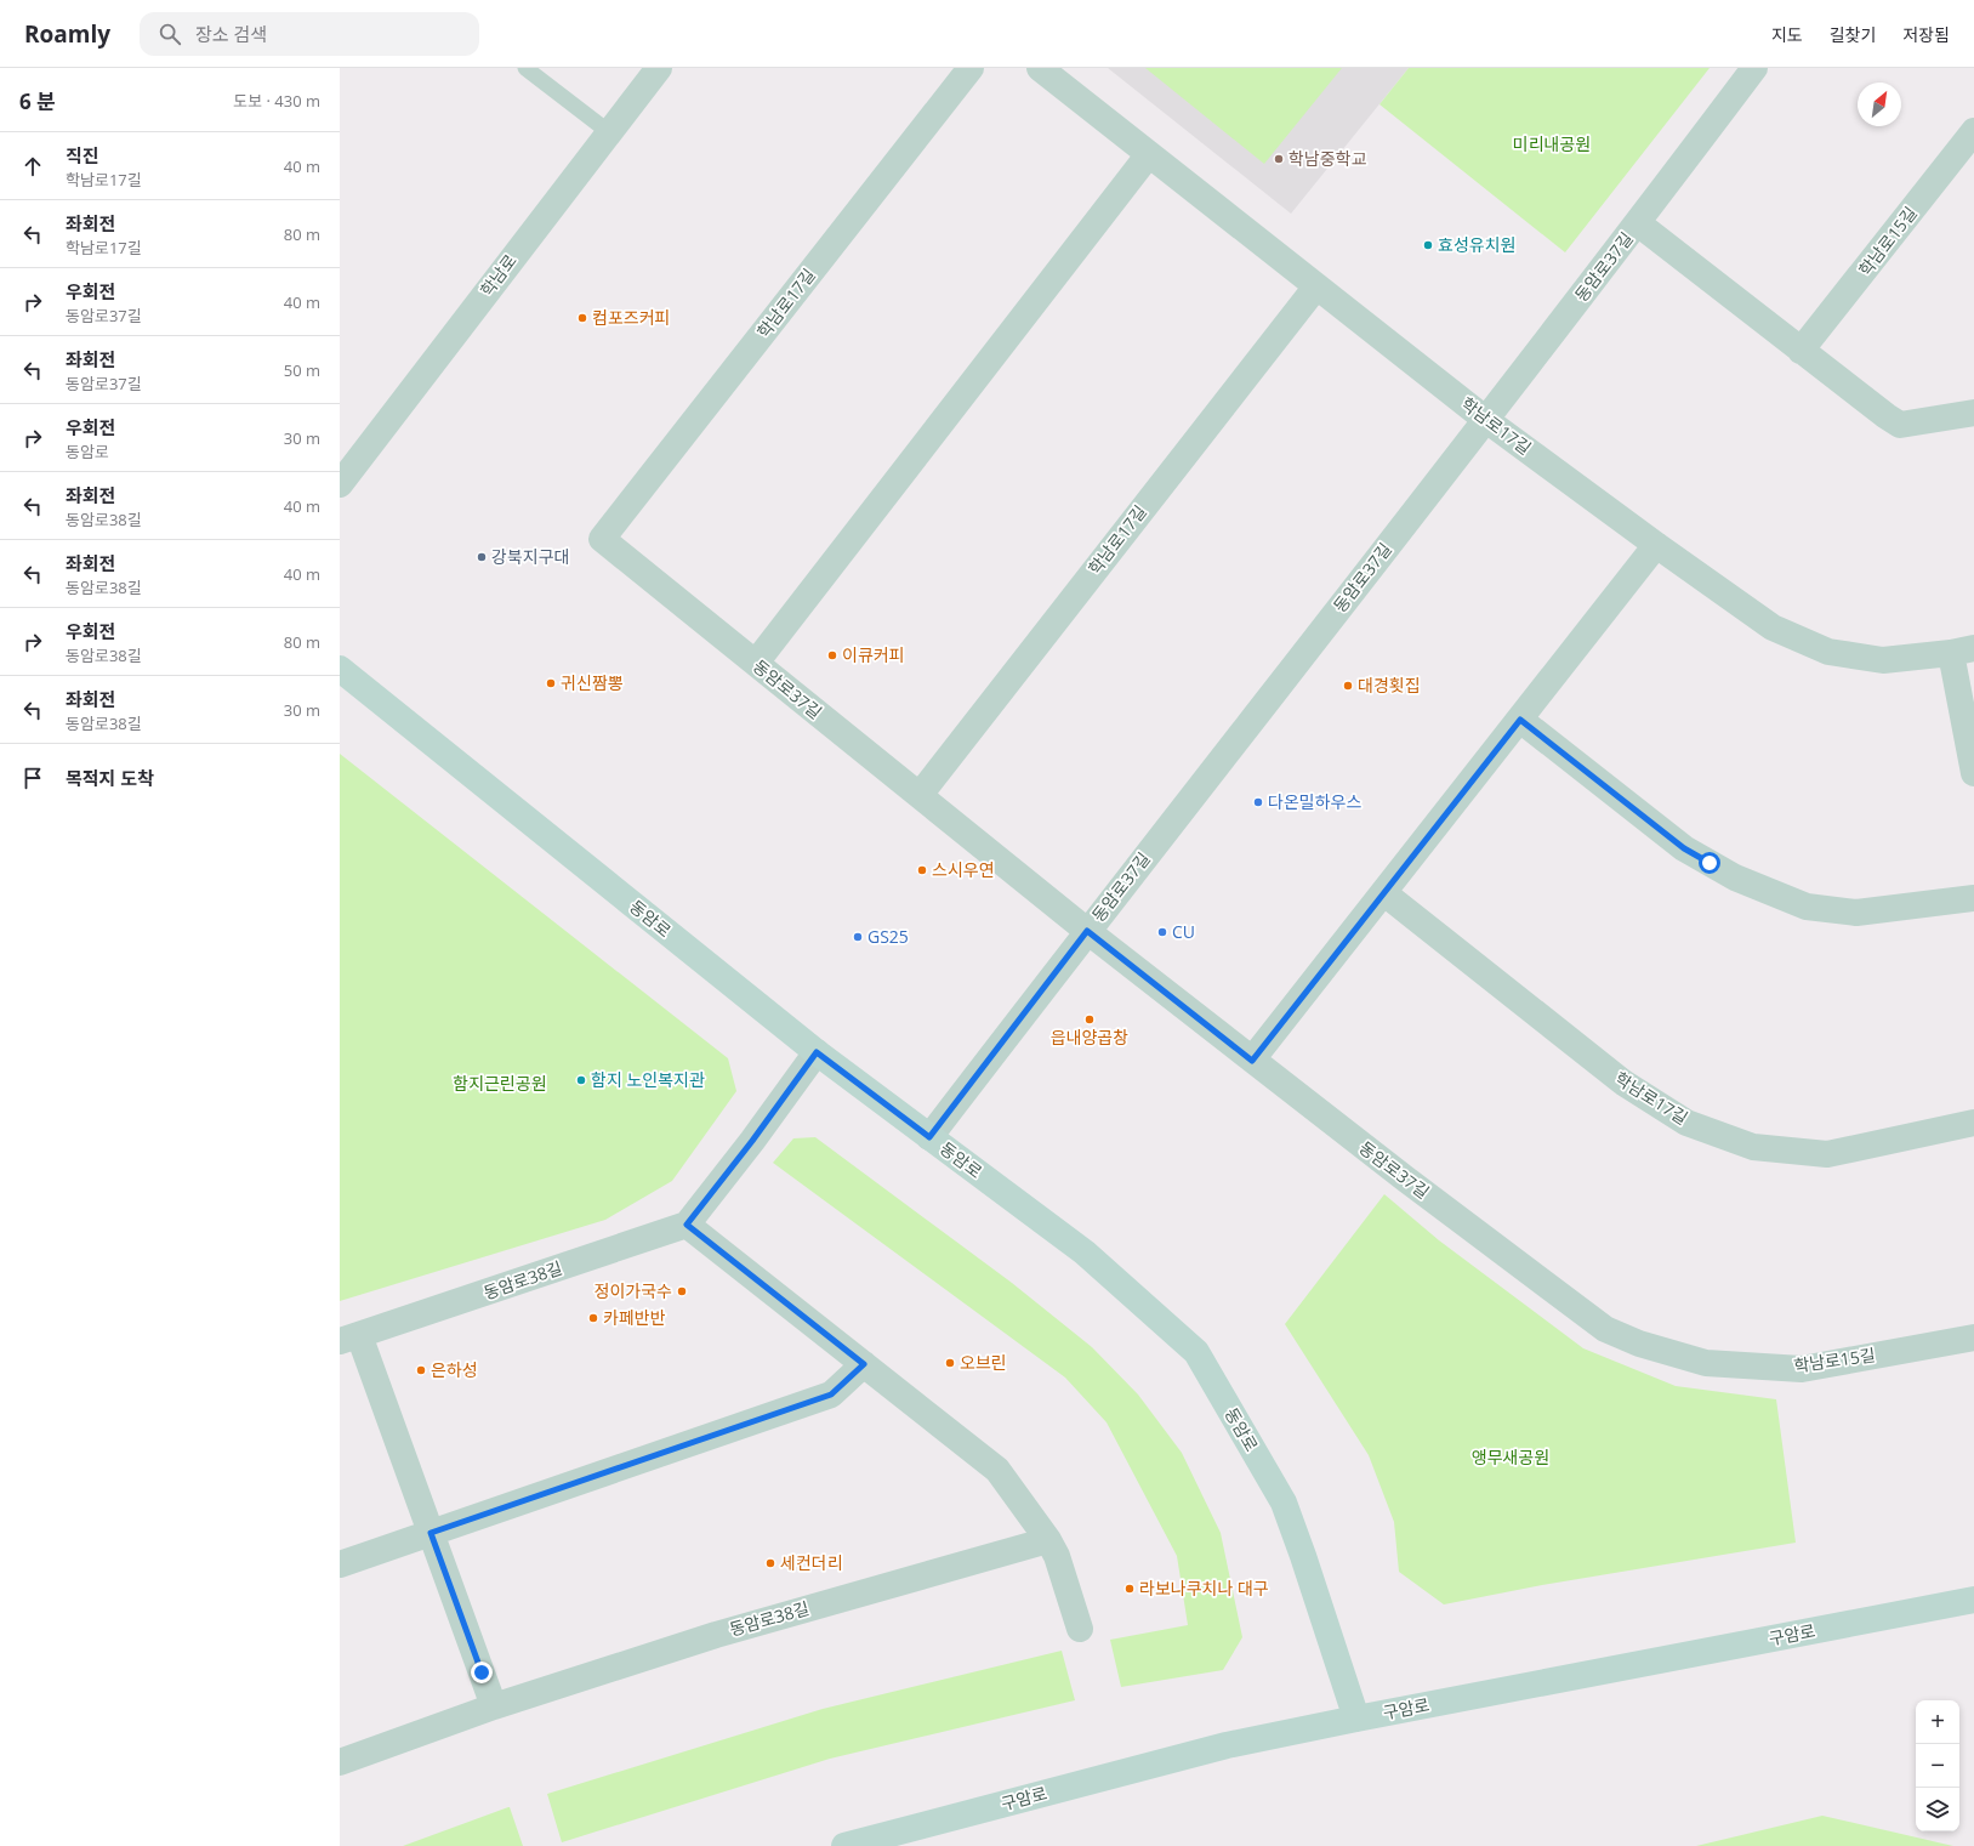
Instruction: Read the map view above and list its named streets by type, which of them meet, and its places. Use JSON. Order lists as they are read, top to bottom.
{
  "streets": {
    "main road": ["동암로", "구암로"],
    "street": [
      "학남로15길",
      "동암로37길",
      "학남로",
      "학남로17길",
      "동암로38길"
    ]
  },
  "crossings": [
    ["학남로15길", "동암로37길"],
    ["동암로37길", "학남로17길"],
    ["동암로37길", "동암로"],
    ["동암로", "구암로"]
  ],
  "parks": ["미리내공원", "함지근린공원", "앵무새공원"],
  "places": [
    "학남중학교",
    "효성유치원",
    "컴포즈커피",
    "강북지구대",
    "이큐커피",
    "귀신짬뽕",
    "대경횟집",
    "다온밀하우스",
    "스시우연",
    "CU",
    "GS25",
    "읍내양곱창",
    "함지 노인복지관",
    "정이가국수",
    "카페반반",
    "오브린",
    "은하성",
    "세컨더리",
    "라보나쿠치나 대구"
  ],
  "north": "top right",
  "page": {
    "header": "Roamly",
    "search": "장소 검색",
    "nav": ["지도", "길찾기", "저장됨"],
    "heading": ["6 분", "도보 · 430 m"],
    "list": [
      ["직진", "학남로17길", "40 m"],
      ["좌회전", "학남로17길", "80 m"],
      ["우회전", "동암로37길", "40 m"],
      ["좌회전", "동암로37길", "50 m"],
      ["우회전", "동암로", "30 m"],
      ["좌회전", "동암로38길", "40 m"],
      ["좌회전", "동암로38길", "40 m"],
      ["우회전", "동암로38길", "80 m"],
      ["좌회전", "동암로38길", "30 m"],
      "목적지 도착"
    ],
    "map_buttons": ["+", "−"]
  }
}
